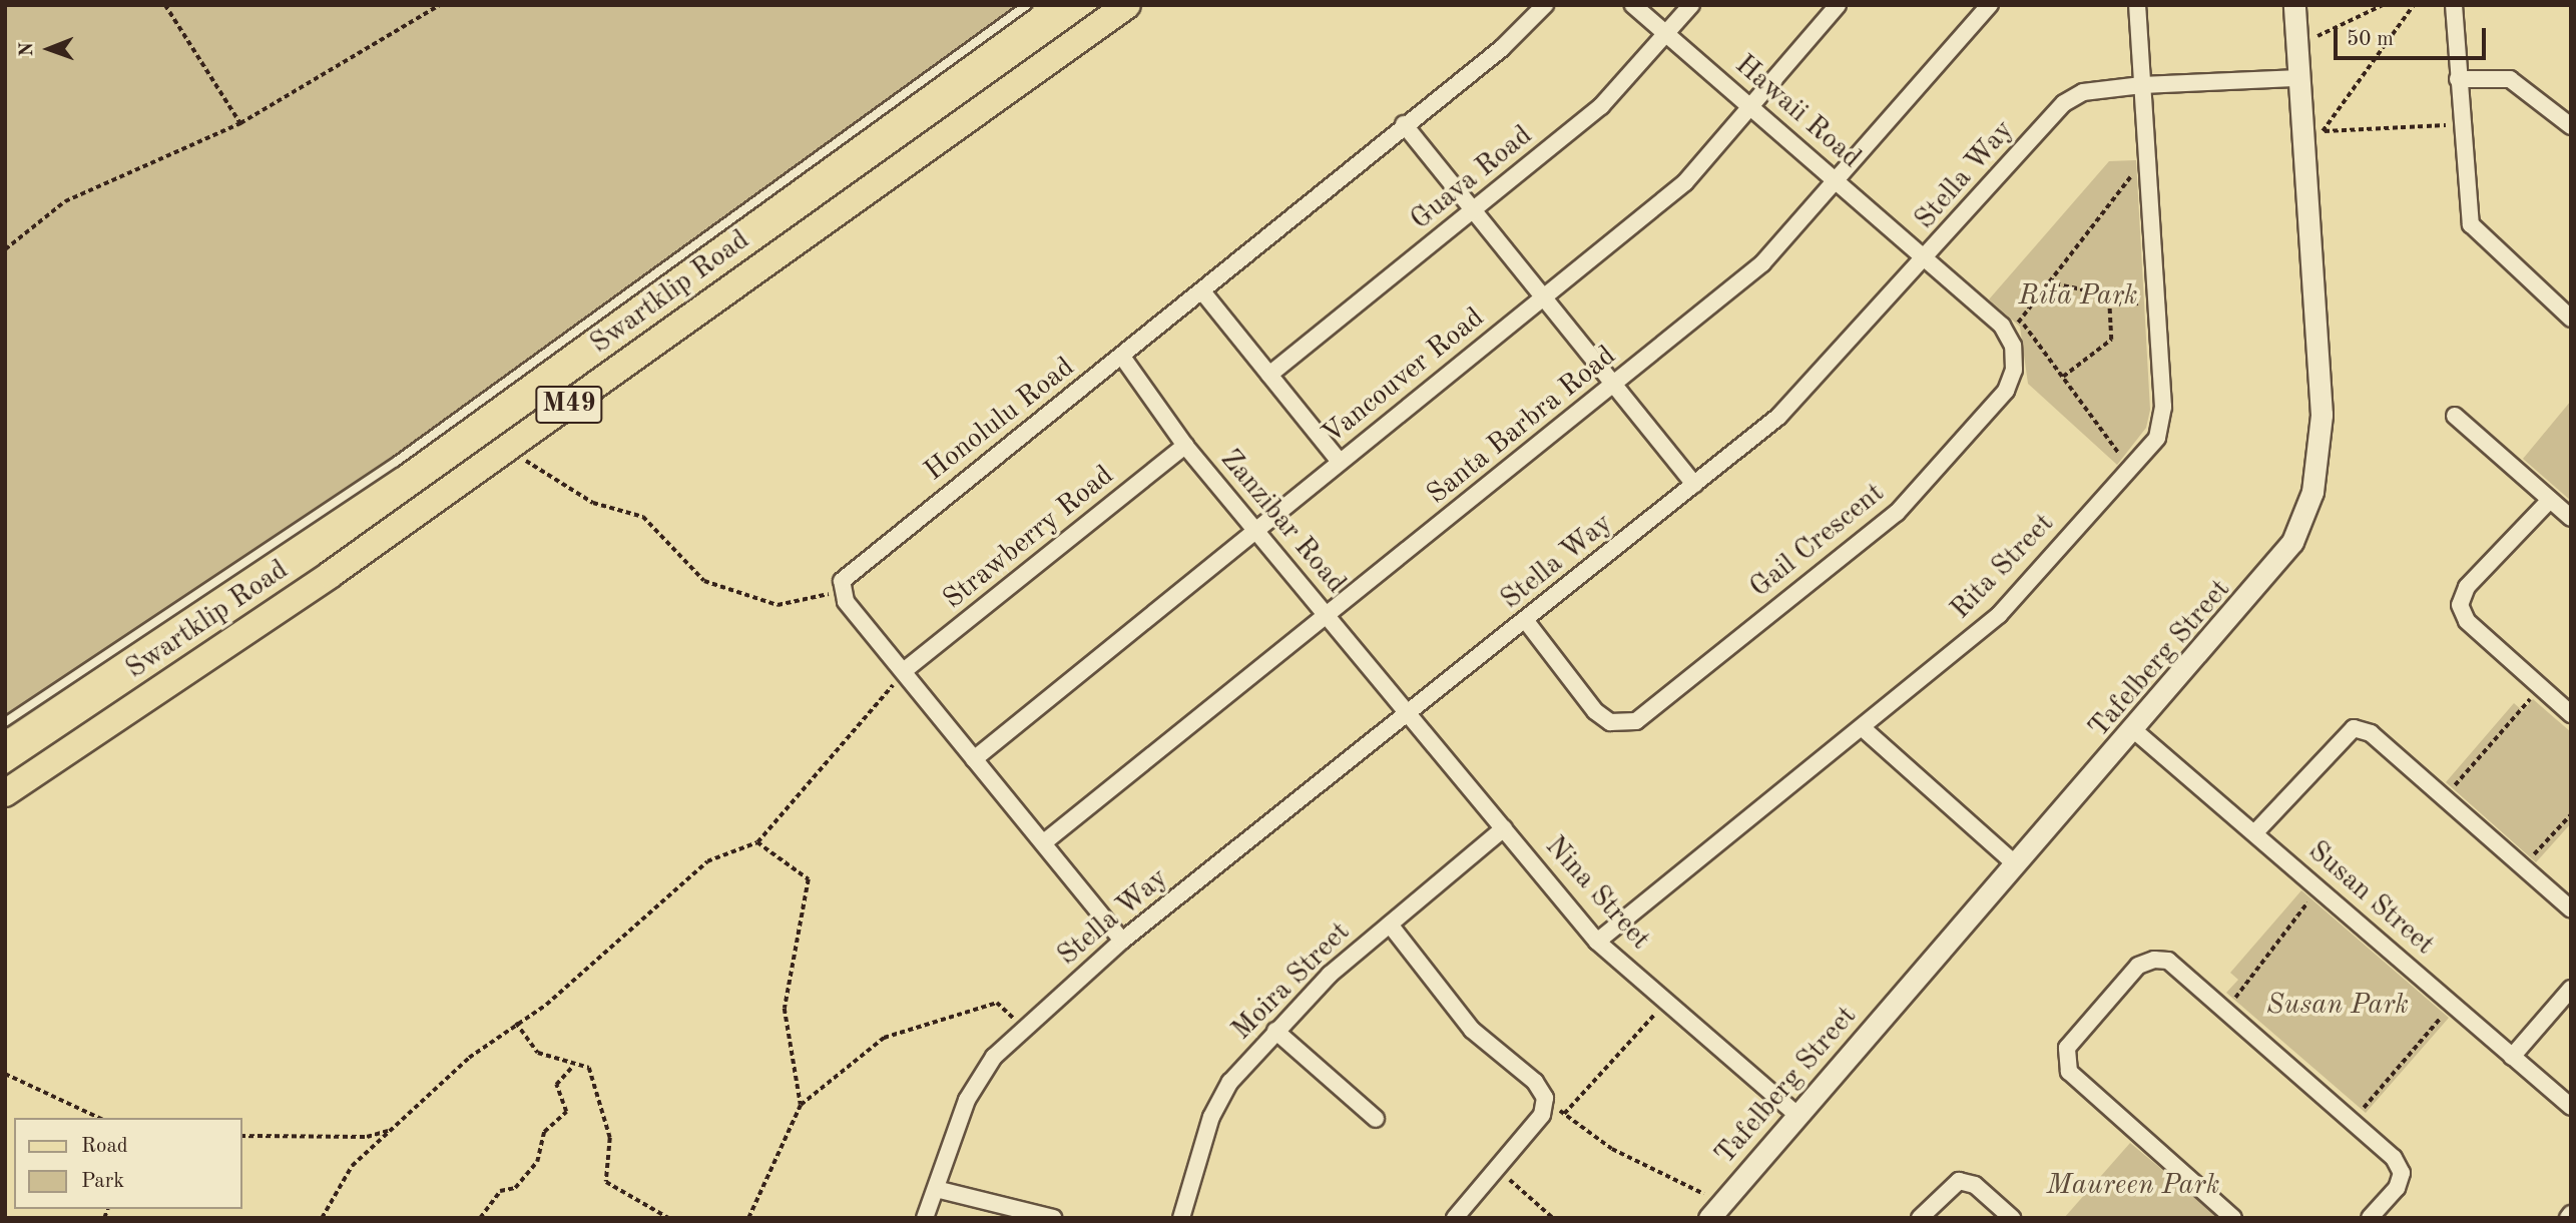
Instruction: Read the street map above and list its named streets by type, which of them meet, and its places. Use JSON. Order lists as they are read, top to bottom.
{
  "streets": {
    "main road": ["Swartklip Road", "M49"],
    "street": [
      "Hawaii Road",
      "Stella Way",
      "Guava Road",
      "Vancouver Road",
      "Honolulu Road",
      "Santa Barbra Road",
      "Zanzibar Road",
      "Strawberry Road",
      "Gail Crescent",
      "Rita Street",
      "Tafelberg Street",
      "Nina Street",
      "Susan Street",
      "Moira Street"
    ]
  },
  "crossings": [
    ["Hawaii Road", "Stella Way"],
    ["Hawaii Road", "Guava Road"],
    ["Hawaii Road", "Vancouver Road"],
    ["Hawaii Road", "Santa Barbra Road"],
    ["Hawaii Road", "Gail Crescent"],
    ["Stella Way", "Zanzibar Road"],
    ["Stella Way", "Gail Crescent"],
    ["Stella Way", "Rita Street"],
    ["Stella Way", "Tafelberg Street"],
    ["Stella Way", "Nina Street"],
    ["Vancouver Road", "Zanzibar Road"],
    ["Honolulu Road", "Zanzibar Road"],
    ["Santa Barbra Road", "Zanzibar Road"],
    ["Zanzibar Road", "Strawberry Road"],
    ["Zanzibar Road", "Nina Street"],
    ["Rita Street", "Nina Street"],
    ["Tafelberg Street", "Nina Street"],
    ["Tafelberg Street", "Susan Street"],
    ["Nina Street", "Moira Street"]
  ],
  "parks": ["Rita Park", "Susan Park", "Maureen Park"],
  "legend": ["Road", "Park"],
  "scale_bar": "50 m",
  "north": "left"
}
